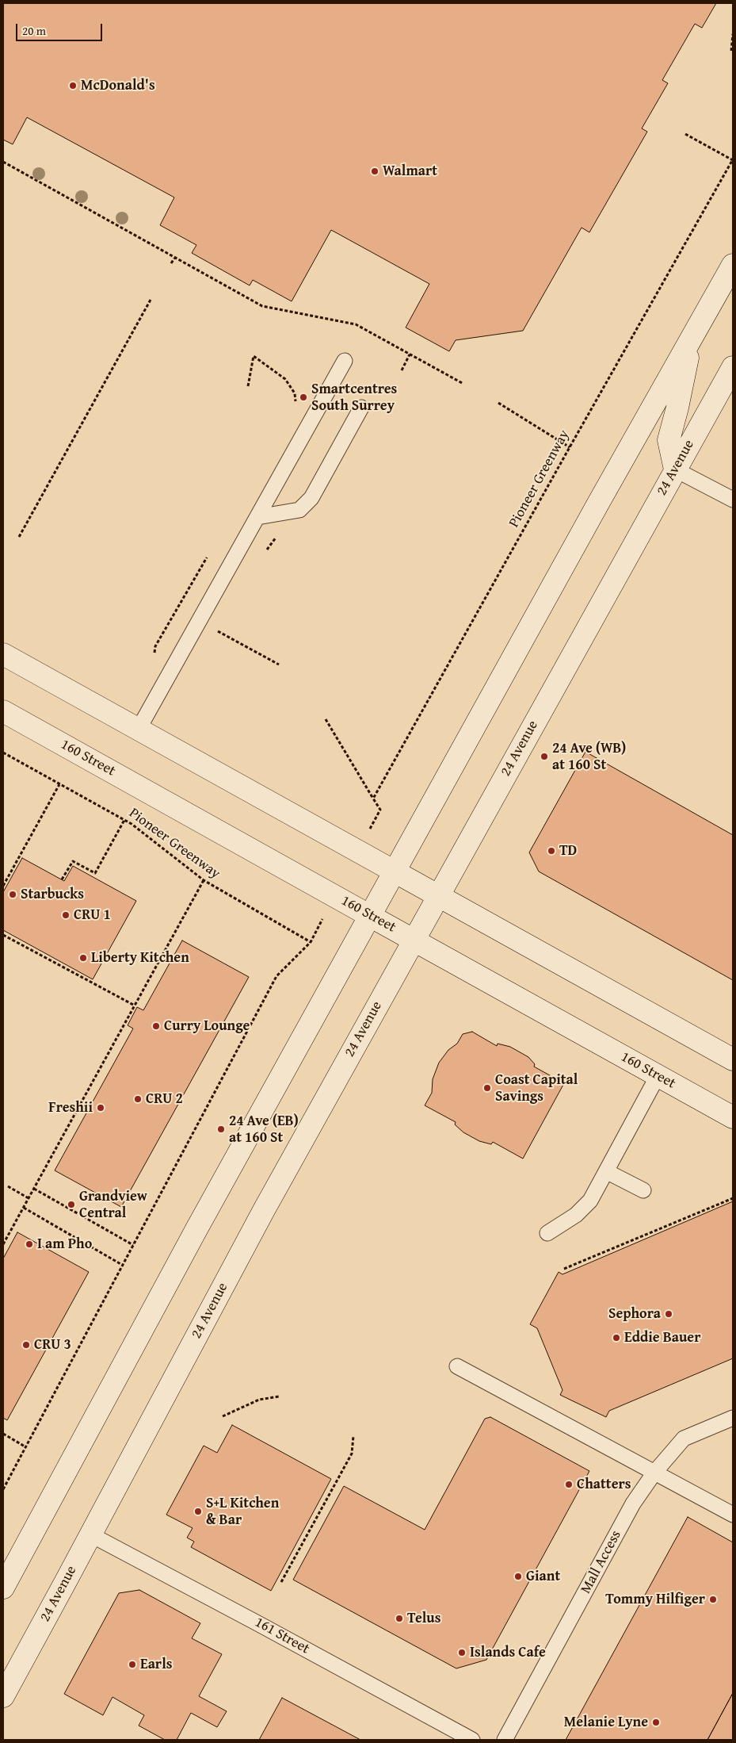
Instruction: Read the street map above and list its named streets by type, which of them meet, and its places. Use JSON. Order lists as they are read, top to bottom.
{
  "streets": {
    "main road": ["24 Avenue", "160 Street"],
    "lane": ["Mall Access", "161 Street"],
    "path": ["Pioneer Greenway"]
  },
  "crossings": [
    ["24 Avenue", "160 Street"],
    ["24 Avenue", "161 Street"]
  ],
  "places": [
    "McDonald's",
    "Walmart",
    "Smartcentres South Surrey",
    "24 Ave (WB) at 160 St",
    "TD",
    "Starbucks",
    "CRU 1",
    "Liberty Kitchen",
    "Curry Lounge",
    "Coast Capital Savings",
    "CRU 2",
    "Freshii",
    "24 Ave (EB) at 160 St",
    "Grandview Central",
    "I am Pho",
    "Sephora",
    "Eddie Bauer",
    "CRU 3",
    "Chatters",
    "S+L Kitchen & Bar",
    "Giant",
    "Tommy Hilfiger",
    "Telus",
    "Islands Cafe",
    "Earls",
    "Melanie Lyne"
  ],
  "scale_bar": "20 m"
}
